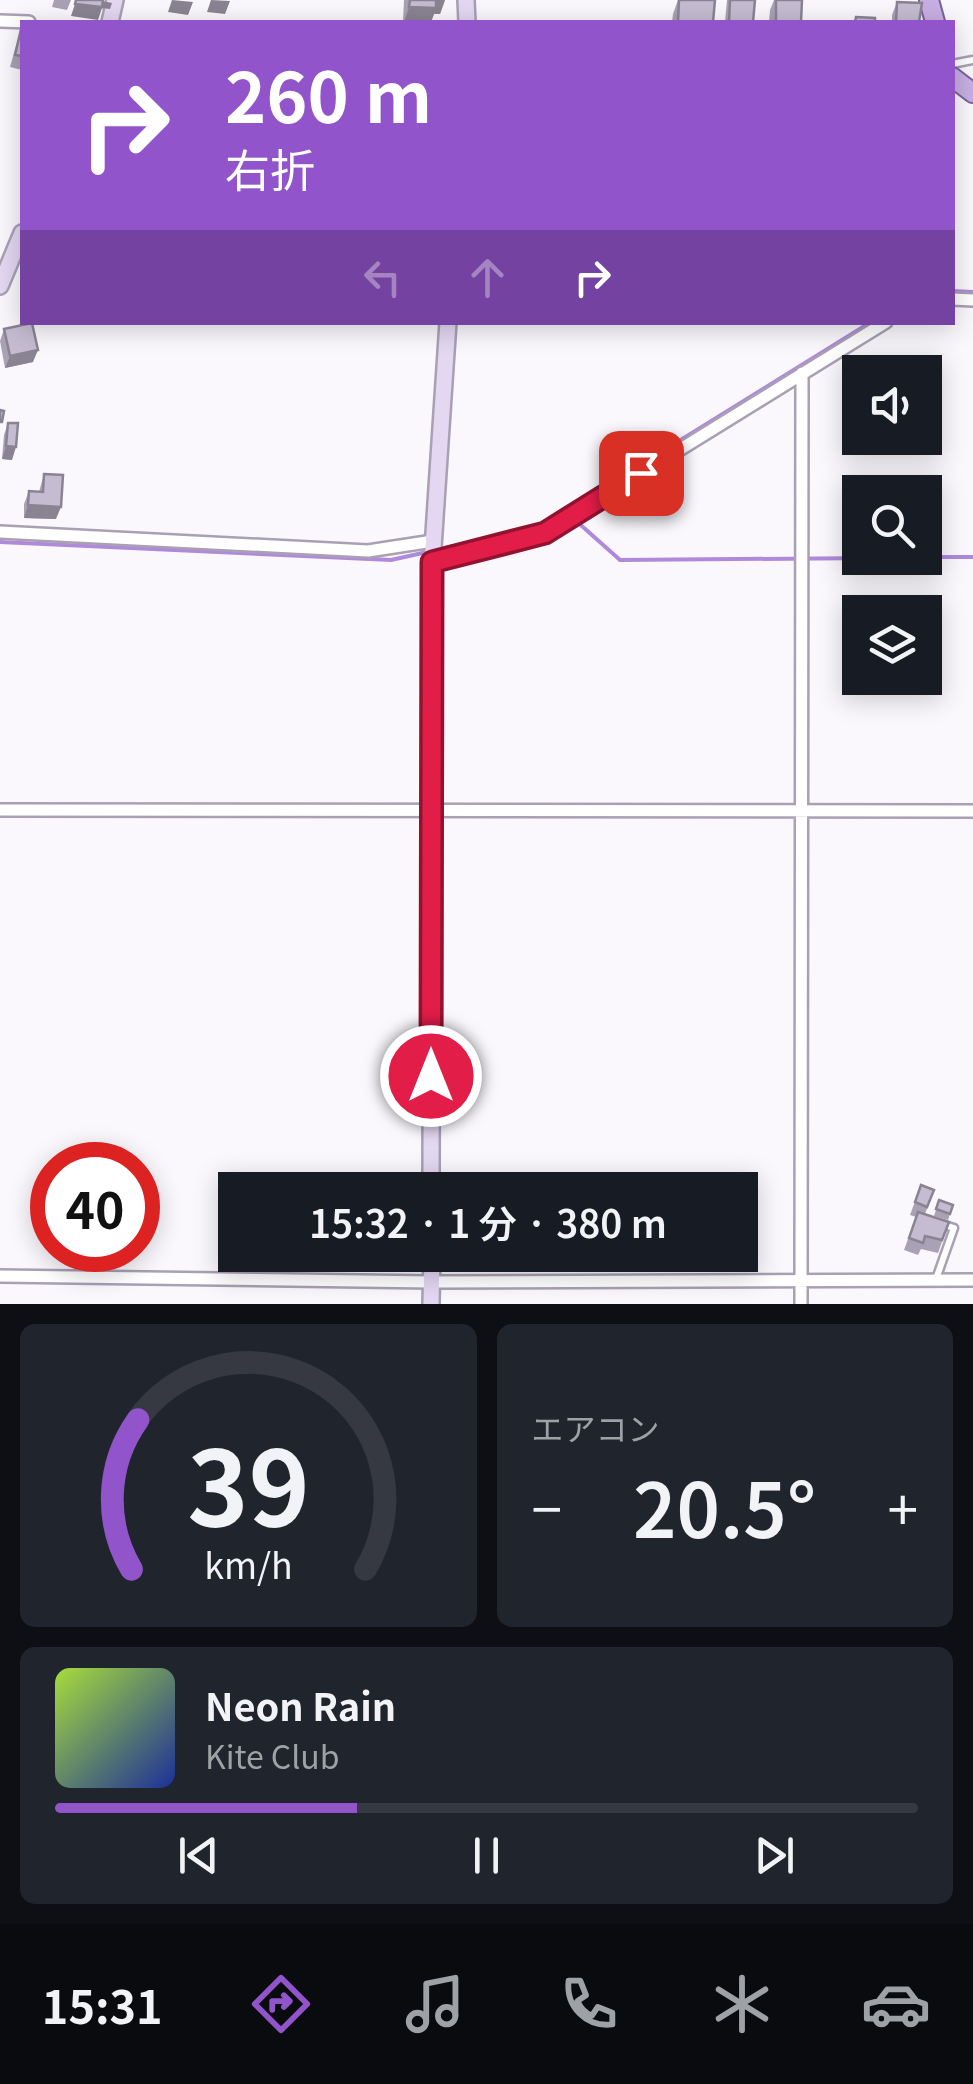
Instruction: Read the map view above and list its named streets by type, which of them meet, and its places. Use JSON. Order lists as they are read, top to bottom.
{
  "page": {
    "turn": ["260 m", "右折"],
    "limit": "40",
    "trip": "15:32 · 1 分 · 380 m",
    "tile": "エアコン",
    "heat": ["−", "20.5°", "+"],
    "song": ["Neon Rain", "Kite Club"],
    "tabs": "15:31",
    "gauge": ["39", "km/h"]
  }
}
